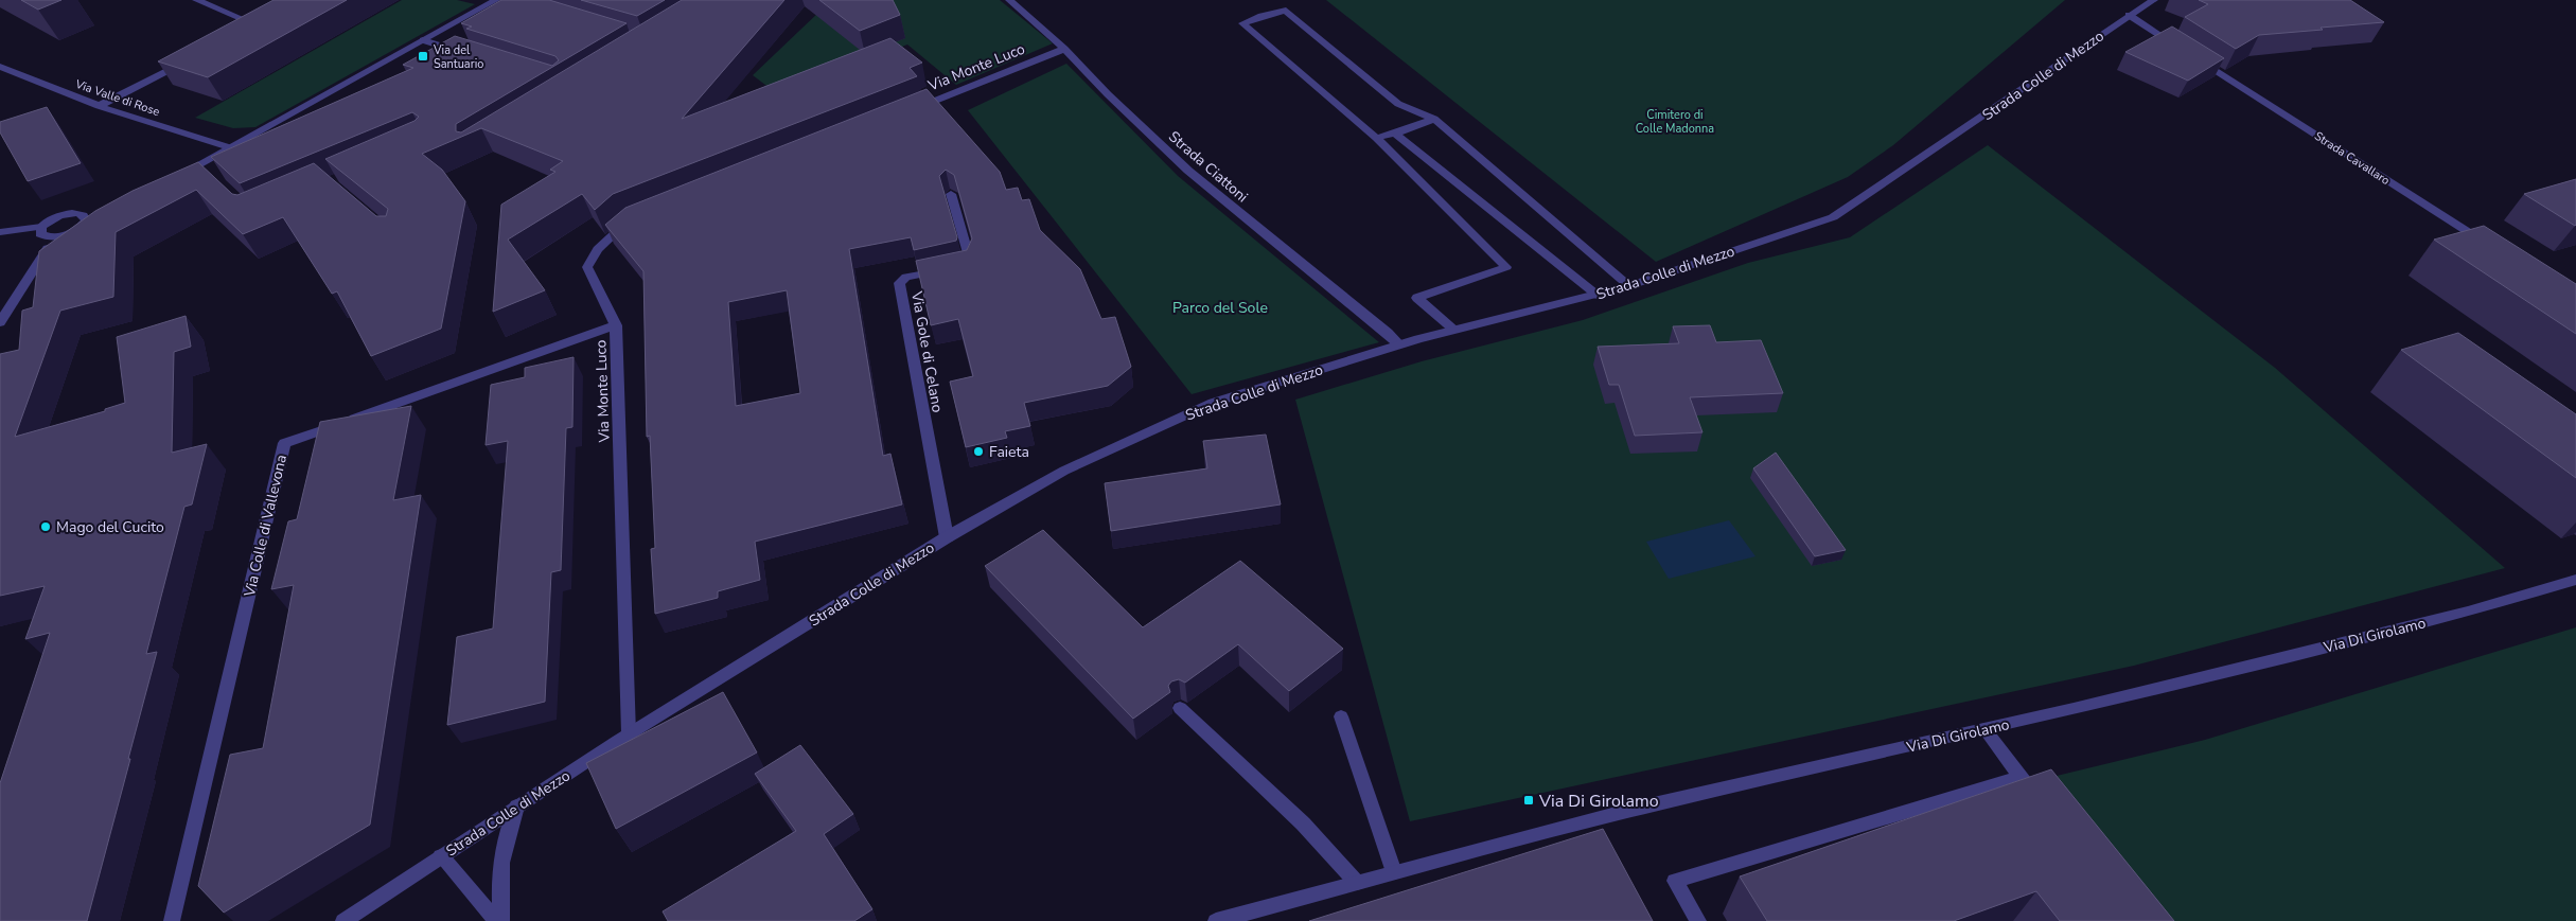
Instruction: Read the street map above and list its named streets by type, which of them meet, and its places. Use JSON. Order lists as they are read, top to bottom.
{
  "streets": {
    "street": [
      "Via Monte Luco",
      "Strada Colle di Mezzo",
      "Via Valle di Rose",
      "Strada Cavallaro",
      "Strada Ciattoni",
      "Via Gole di Celano",
      "Via Colle di Vallevona",
      "Via Di Girolamo"
    ]
  },
  "crossings": [
    ["Via Monte Luco", "Strada Colle di Mezzo"],
    ["Via Monte Luco", "Strada Ciattoni"],
    ["Via Monte Luco", "Via Colle di Vallevona"],
    ["Strada Colle di Mezzo", "Strada Cavallaro"],
    ["Strada Colle di Mezzo", "Strada Ciattoni"],
    ["Strada Colle di Mezzo", "Via Gole di Celano"]
  ],
  "parks": ["Cimitero di Colle Madonna", "Parco del Sole"],
  "places": {
    "transit": ["Via del Santuario", "Via Di Girolamo"],
    "other": ["Faieta", "Mago del Cucito"]
  }
}
